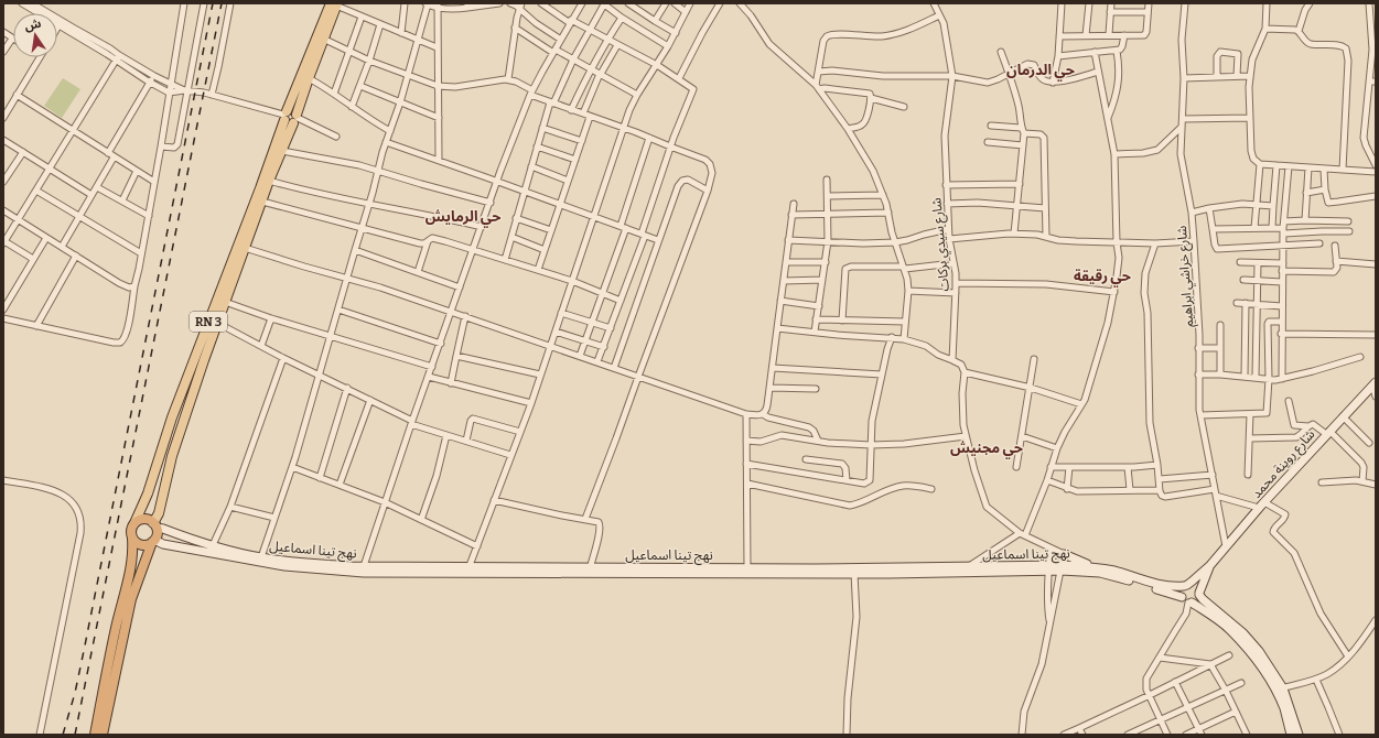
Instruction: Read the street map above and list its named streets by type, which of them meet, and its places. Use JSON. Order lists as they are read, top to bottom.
{
  "streets": {
    "main road": ["RN 3", "شارع روينة محمد", "نهج تينا اسماعيل"],
    "street": ["شارع سيدي بركات", "شارع خراشي ابراهيم"]
  },
  "crossings": [
    ["شارع خراشي ابراهيم", "شارع روينة محمد"],
    ["RN 3", "نهج تينا اسماعيل"]
  ],
  "districts": [
    "حي الدرمان",
    "حي الرمايش",
    "حي رقيقة",
    "حي مجنيش"
  ],
  "north": "top"
}
